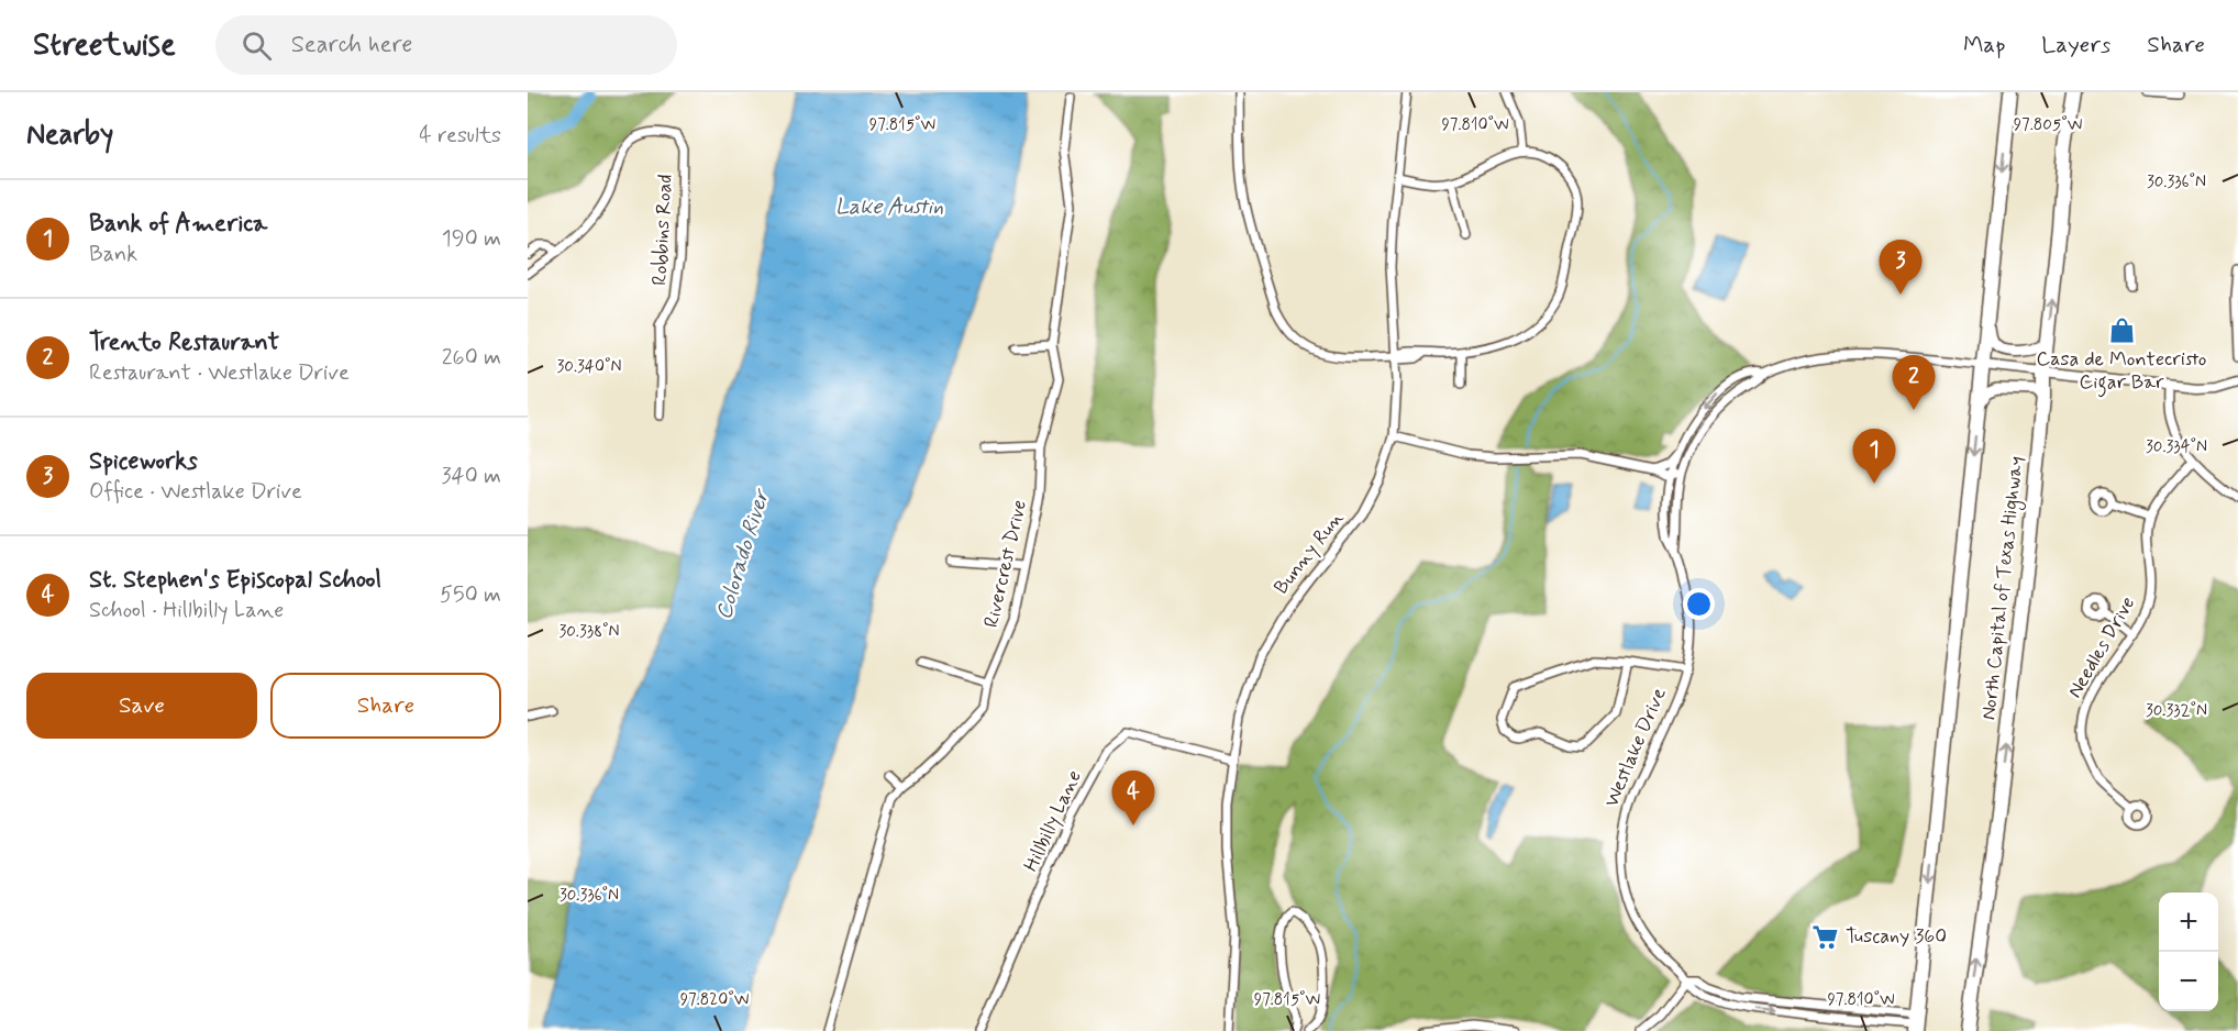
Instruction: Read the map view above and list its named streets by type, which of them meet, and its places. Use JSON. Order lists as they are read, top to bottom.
{
  "streets": {
    "highway": ["North Capital of Texas Highway"],
    "street": [
      "Robbins Road",
      "Bunny Run",
      "Rivercrest Drive",
      "Needles Drive",
      "Westlake Drive",
      "Hillbilly Lane"
    ]
  },
  "crossings": [
    ["Bunny Run", "Hillbilly Lane"],
    ["North Capital of Texas Highway", "Westlake Drive"]
  ],
  "water": ["Lake Austin", "Colorado River"],
  "places": {
    "shop": ["Casa de Montecristo Cigar Bar"],
    "supermarket": ["Tuscany 360"]
  },
  "page": {
    "header": "Streetwise",
    "search": "Search here",
    "nav": ["Map", "Layers", "Share"],
    "heading": ["Nearby", "4 results"],
    "list": [
      {
        "mark": "1",
        "name": "Bank of America",
        "note": "Bank",
        "value": "190 m"
      },
      {
        "mark": "2",
        "name": "Trento Restaurant",
        "note": "Restaurant · Westlake Drive",
        "value": "260 m"
      },
      {
        "mark": "3",
        "name": "Spiceworks",
        "note": "Office · Westlake Drive",
        "value": "340 m"
      },
      {
        "mark": "4",
        "name": "St. Stephen's Episcopal School",
        "note": "School · Hillbilly Lane",
        "value": "550 m"
      }
    ],
    "pins": [
      "3",
      "2",
      "1",
      "4"
    ],
    "buttons": ["Save", "Share"],
    "map_buttons": ["+", "−"]
  },
  "coordinates": [
    "97.815°W",
    "97.810°W",
    "97.805°W",
    "30.336°N",
    "30.340°N",
    "30.334°N",
    "30.338°N",
    "30.332°N",
    "97.820°W"
  ]
}
